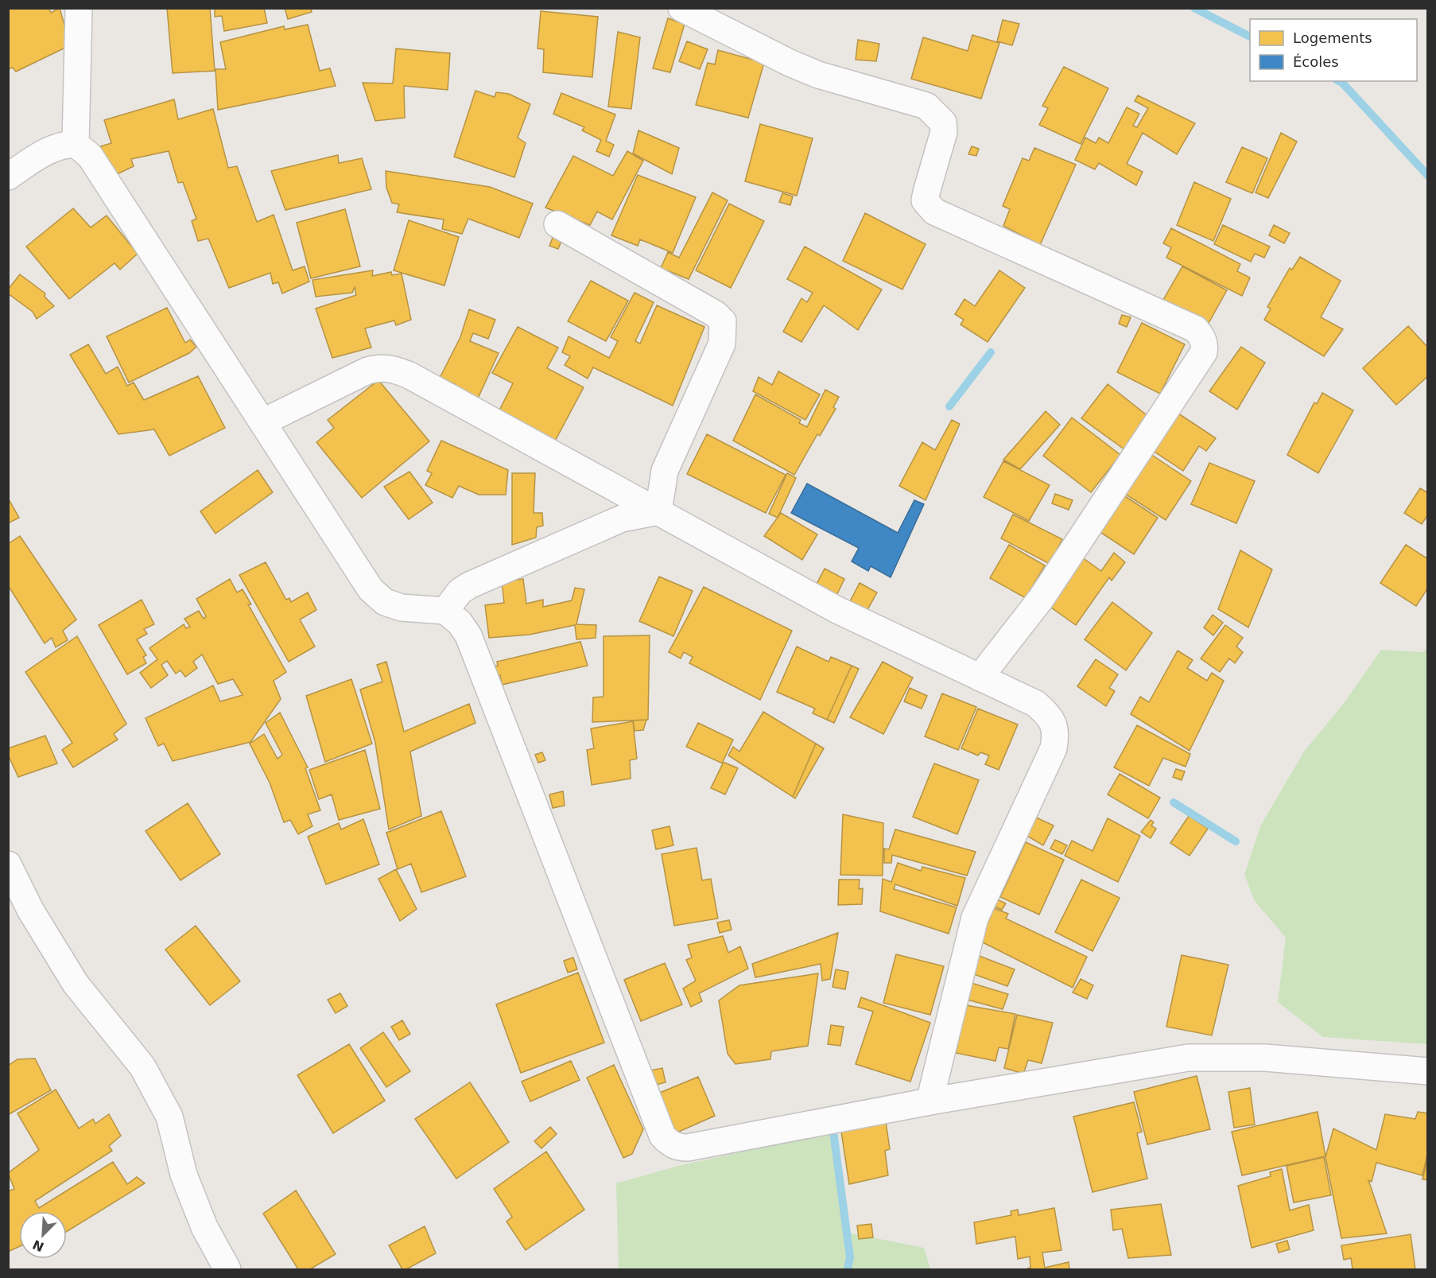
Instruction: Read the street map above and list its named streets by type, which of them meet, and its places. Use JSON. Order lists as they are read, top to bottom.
{
  "legend": ["Logements", "Écoles"],
  "north": "bottom left"
}
